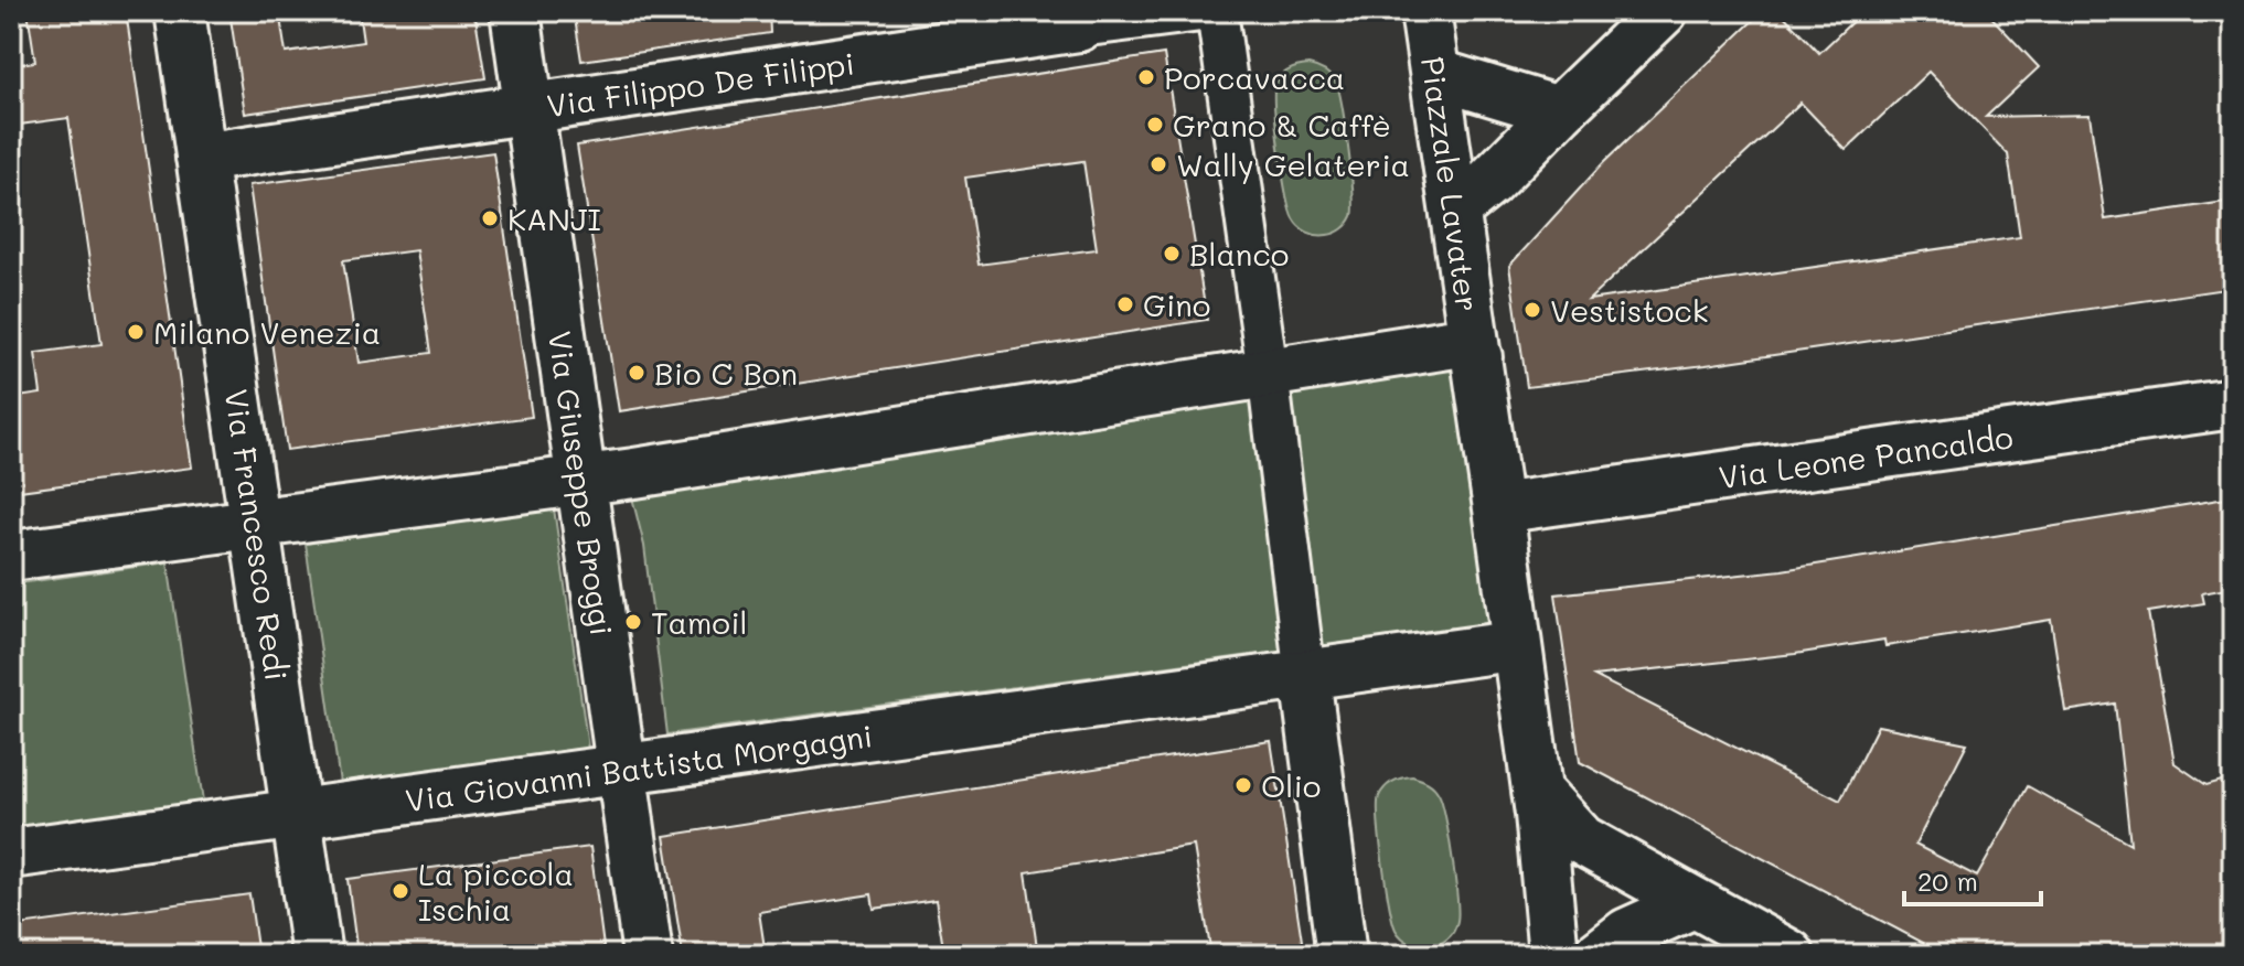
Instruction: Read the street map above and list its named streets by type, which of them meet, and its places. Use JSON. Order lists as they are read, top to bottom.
{
  "streets": {
    "street": [
      "Via Filippo De Filippi",
      "Piazzale Lavater",
      "Via Leone Pancaldo",
      "Via Giuseppe Broggi",
      "Via Francesco Redi",
      "Via Giovanni Battista Morgagni"
    ]
  },
  "crossings": [
    ["Via Filippo De Filippi", "Via Giuseppe Broggi"],
    ["Via Filippo De Filippi", "Via Francesco Redi"],
    ["Piazzale Lavater", "Via Leone Pancaldo"],
    ["Piazzale Lavater", "Via Giuseppe Broggi"],
    ["Via Giuseppe Broggi", "Via Giovanni Battista Morgagni"],
    ["Via Francesco Redi", "Via Giovanni Battista Morgagni"]
  ],
  "places": [
    "Porcavacca",
    "Grano & Caffè",
    "Wally Gelateria",
    "KANJI",
    "Blanco",
    "Gino",
    "Vestistock",
    "Milano Venezia",
    "Bio C Bon",
    "Tamoil",
    "Olio",
    "La piccola Ischia"
  ],
  "scale_bar": "20 m"
}
